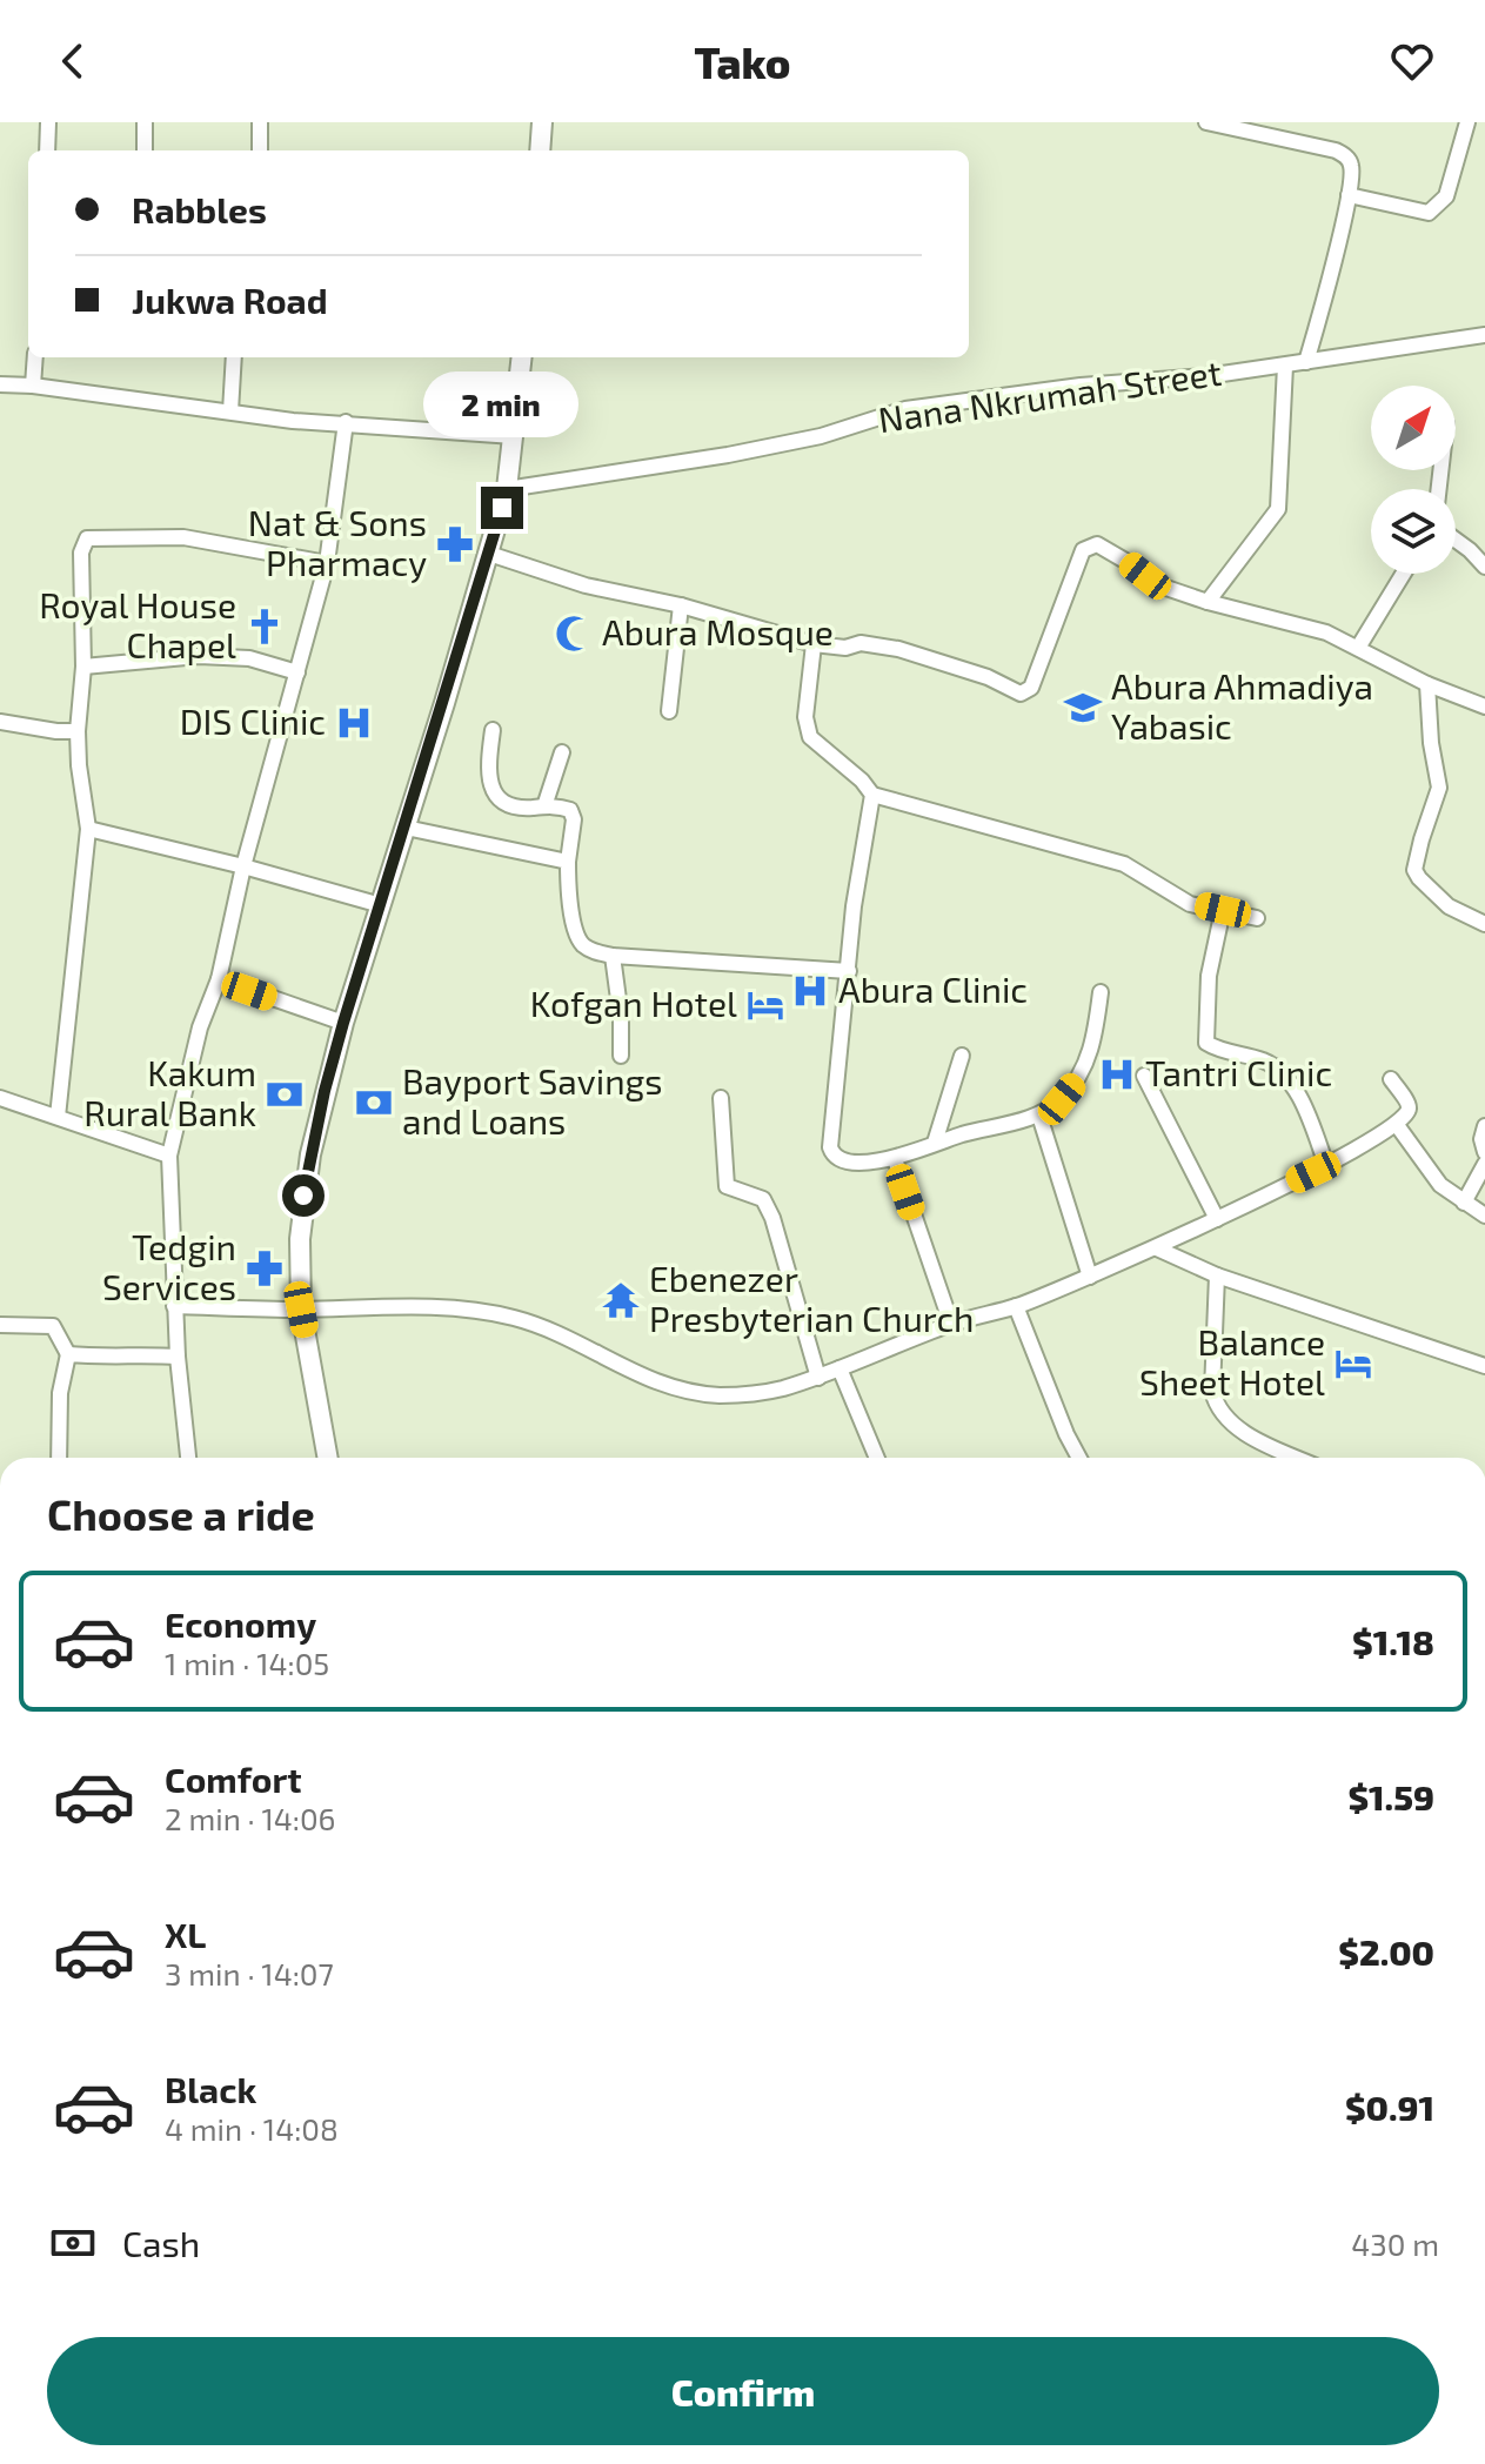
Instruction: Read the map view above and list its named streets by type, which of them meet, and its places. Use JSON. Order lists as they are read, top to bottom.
{
  "streets": {
    "street": ["Nana Nkrumah Street"]
  },
  "places": {
    "pharmacy": ["Nat & Sons Pharmacy", "Tedgin Services"],
    "church": ["Royal House Chapel"],
    "mosque": ["Abura Mosque"],
    "school or university": ["Abura Ahmadiya Yabasic"],
    "hospital": ["DIS Clinic", "Abura Clinic", "Tantri Clinic"],
    "hotel": ["Kofgan Hotel", "Balance Sheet Hotel"],
    "bank": ["Kakum Rural Bank", "Bayport Savings and Loans"],
    "temple": ["Ebenezer Presbyterian Church"]
  },
  "north": "top right",
  "page": {
    "header": "Tako",
    "banner": ["Rabbles", "Jukwa Road"],
    "bubble": "2 min",
    "heading": "Choose a ride",
    "list": [
      {
        "name": "Economy",
        "note": "1 min · 14:05",
        "value": "$1.18"
      },
      {
        "name": "Comfort",
        "note": "2 min · 14:06",
        "value": "$1.59"
      },
      {
        "name": "XL",
        "note": "3 min · 14:07",
        "value": "$2.00"
      },
      {
        "name": "Black",
        "note": "4 min · 14:08",
        "value": "$0.91"
      }
    ],
    "pay": ["Cash", "430 m"],
    "buttons": "Confirm"
  }
}
